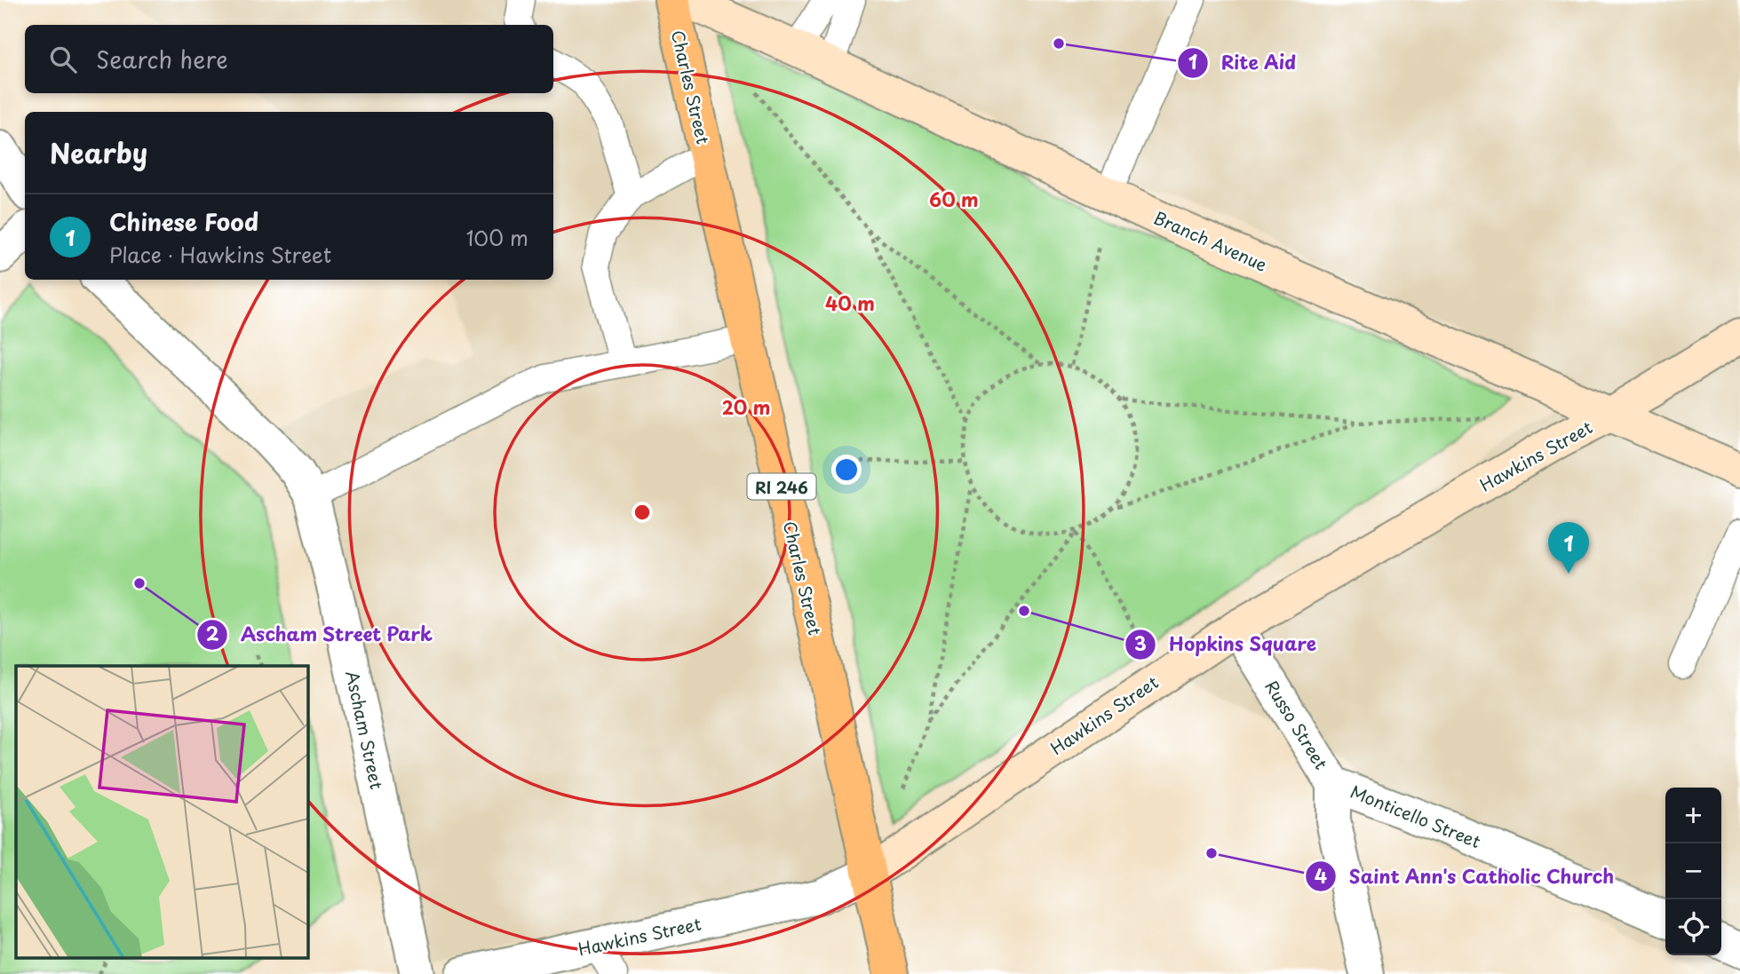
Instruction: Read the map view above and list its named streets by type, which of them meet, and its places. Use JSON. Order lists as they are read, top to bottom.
{
  "streets": {
    "main road": [
      "Charles Street",
      "Branch Avenue",
      "Hawkins Street",
      "RI 246"
    ],
    "street": ["Russo Street", "Ascham Street", "Monticello Street"]
  },
  "crossings": [
    ["Charles Street", "Hawkins Street"],
    ["Branch Avenue", "Hawkins Street"],
    ["Hawkins Street", "Russo Street"],
    ["Russo Street", "Monticello Street"]
  ],
  "places": [
    "Rite Aid",
    "Ascham Street Park",
    "Hopkins Square",
    "Saint Ann's Catholic Church"
  ],
  "page": {
    "search": "Search here",
    "heading": "Nearby",
    "list": [
      {
        "mark": "1",
        "name": "Chinese Food",
        "note": "Place · Hawkins Street",
        "value": "100 m"
      }
    ],
    "pins": "1",
    "map_buttons": ["+", "−"]
  },
  "rings": ["60 m", "40 m", "20 m"]
}
